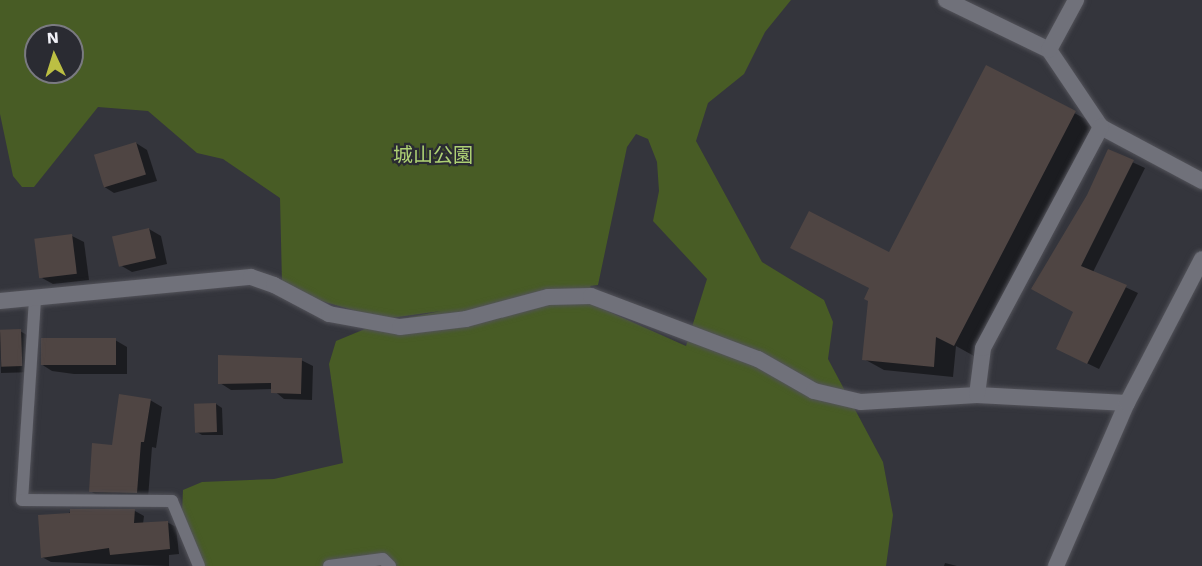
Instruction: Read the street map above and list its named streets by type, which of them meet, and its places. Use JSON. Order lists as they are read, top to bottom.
{
  "parks": ["城山公園"],
  "north": "top"
}
